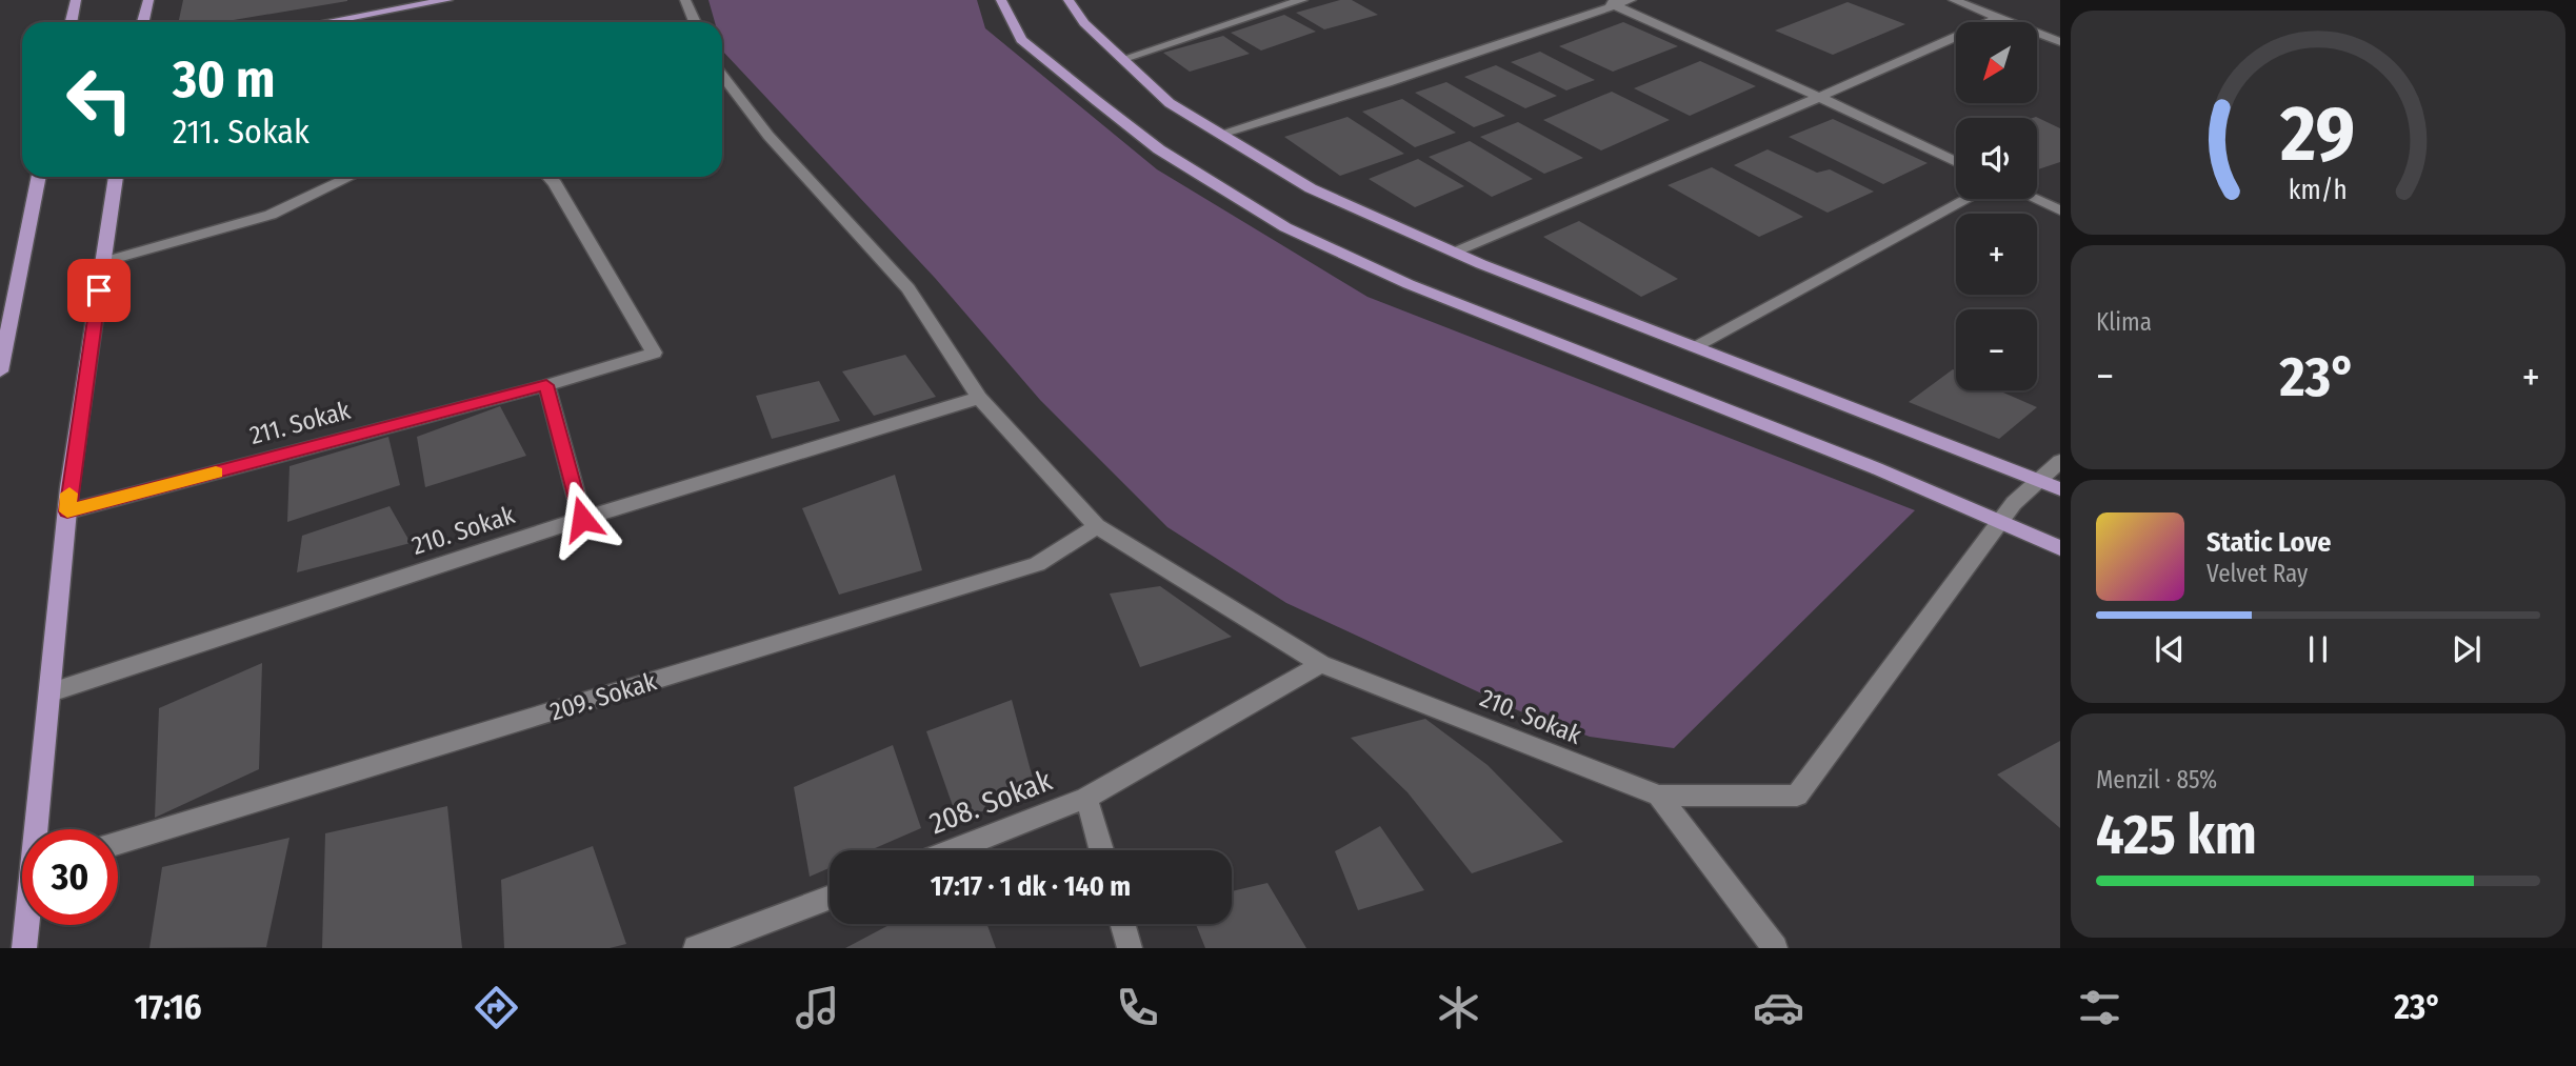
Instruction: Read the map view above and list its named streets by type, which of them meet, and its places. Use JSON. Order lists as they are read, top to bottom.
{
  "streets": {
    "street": [
      "211. Sokak",
      "210. Sokak",
      "209. Sokak",
      "208. Sokak"
    ]
  },
  "crossings": [
    ["210. Sokak", "209. Sokak"],
    ["210. Sokak", "208. Sokak"]
  ],
  "north": "bottom left",
  "page": {
    "map_buttons": ["+", "−"],
    "turn": ["30 m", "211. Sokak"],
    "tile": [
      "Klima",
      ["Menzil · 85%", "425 km"]
    ],
    "heat": ["−", "23°", "+"],
    "song": ["Static Love", "Velvet Ray"],
    "limit": "30",
    "trip": "17:17 · 1 dk · 140 m",
    "tabs": ["17:16", "23°"],
    "gauge": ["29", "km/h"]
  }
}
